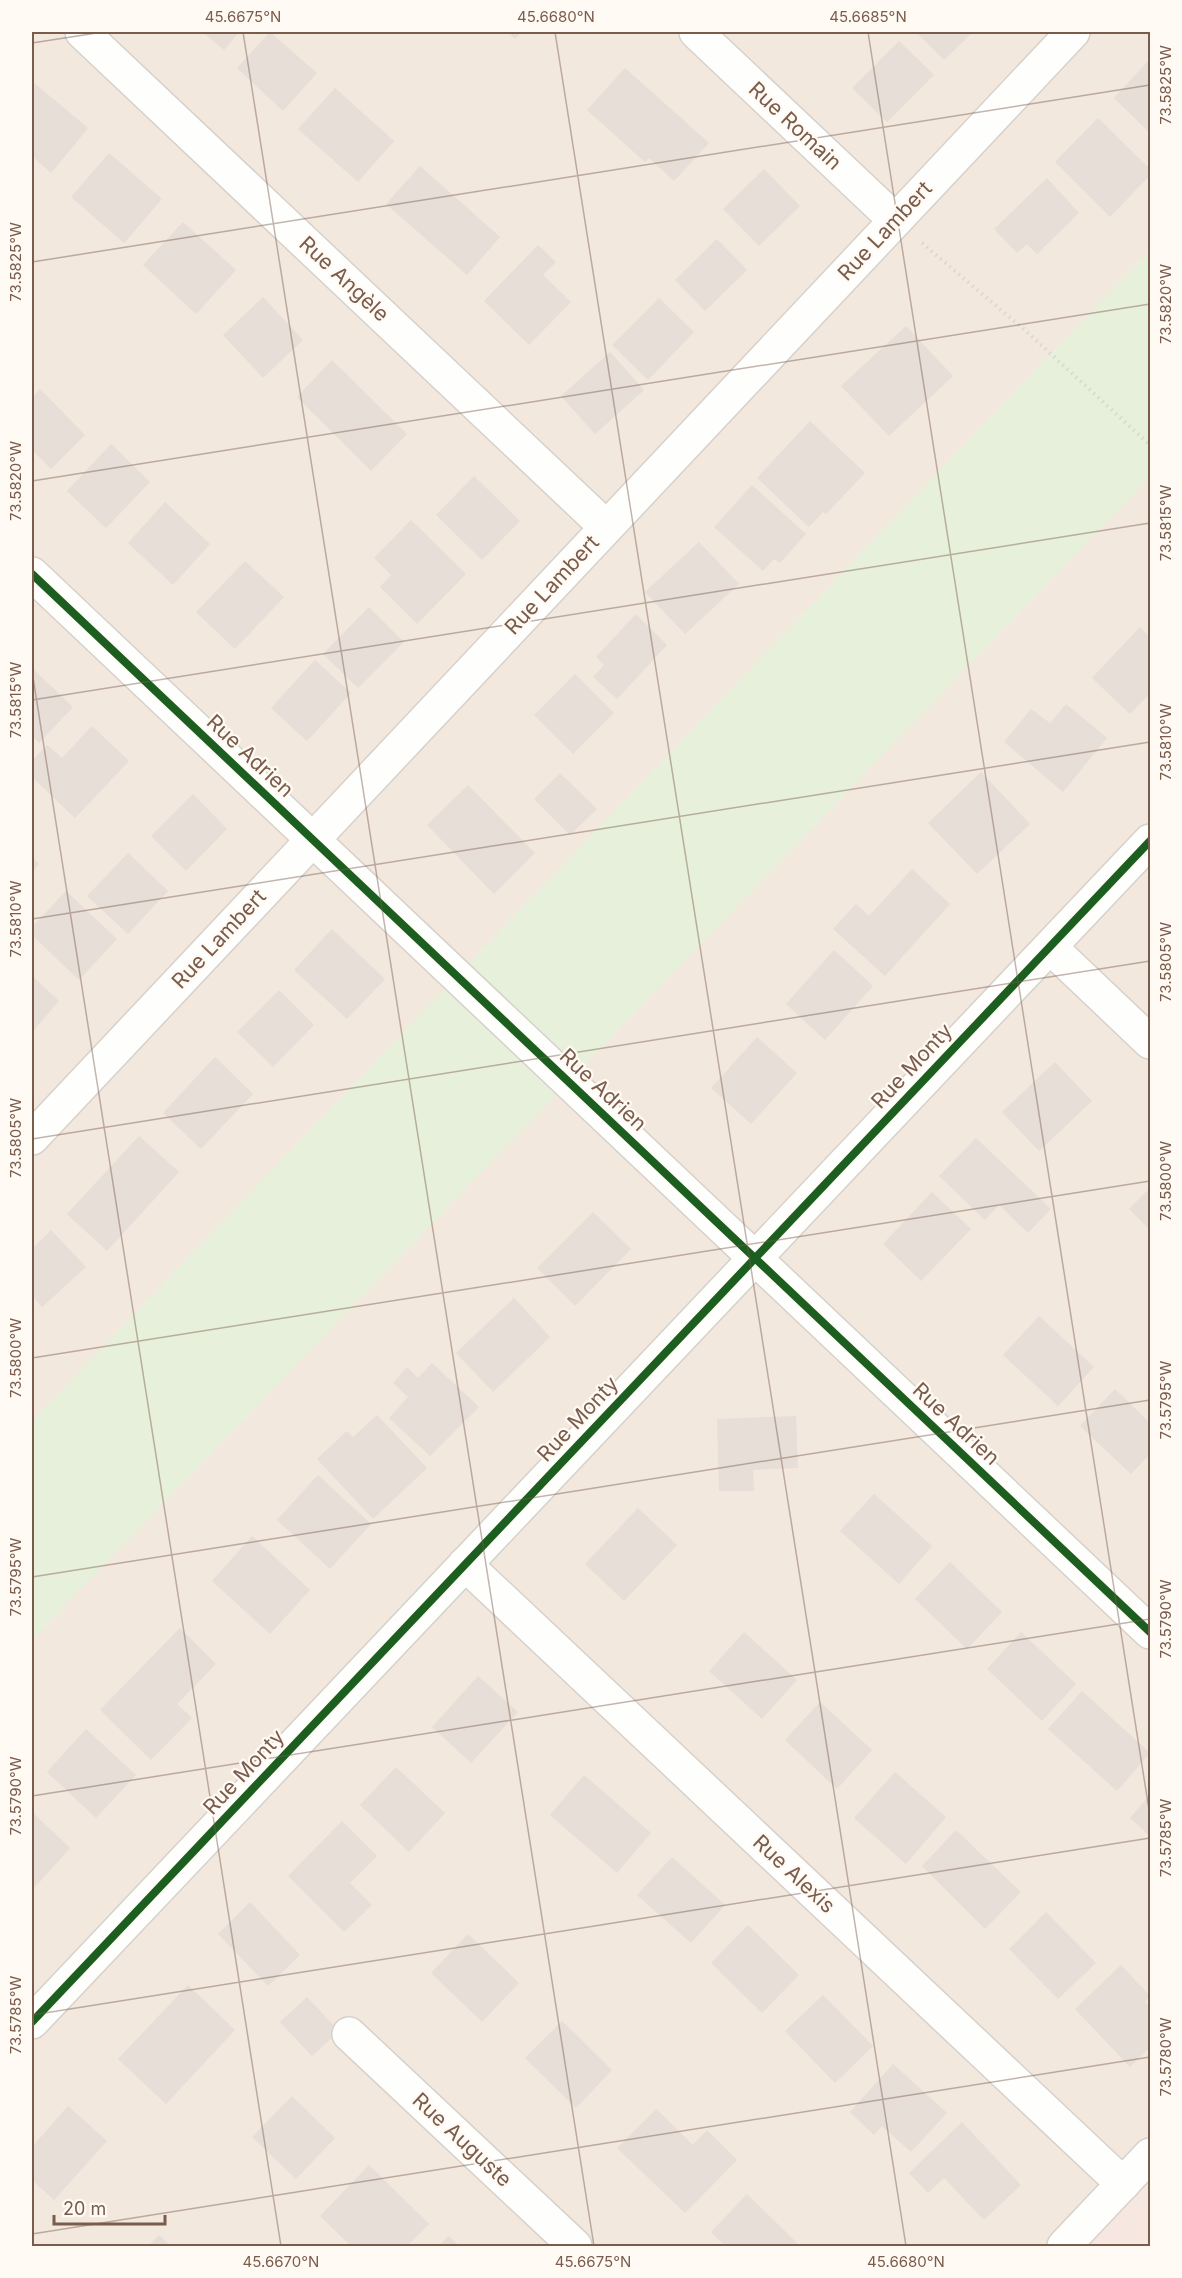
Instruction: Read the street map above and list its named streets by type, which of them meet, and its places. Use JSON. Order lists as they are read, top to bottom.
{
  "streets": {
    "street": [
      "Rue Romain",
      "Rue Lambert",
      "Rue Angèle",
      "Rue Adrien",
      "Rue Monty",
      "Rue Alexis",
      "Rue Auguste"
    ]
  },
  "crossings": [
    ["Rue Romain", "Rue Lambert"],
    ["Rue Lambert", "Rue Angèle"],
    ["Rue Lambert", "Rue Adrien"],
    ["Rue Adrien", "Rue Monty"],
    ["Rue Monty", "Rue Alexis"]
  ],
  "scale_bar": "20 m",
  "coordinates": [
    "45.6675°N",
    "45.6680°N",
    "45.6685°N",
    "73.5825°W",
    "73.5820°W",
    "73.5815°W",
    "73.5810°W",
    "73.5805°W",
    "73.5800°W",
    "73.5795°W",
    "73.5790°W",
    "73.5785°W",
    "73.5780°W",
    "45.6670°N"
  ]
}
